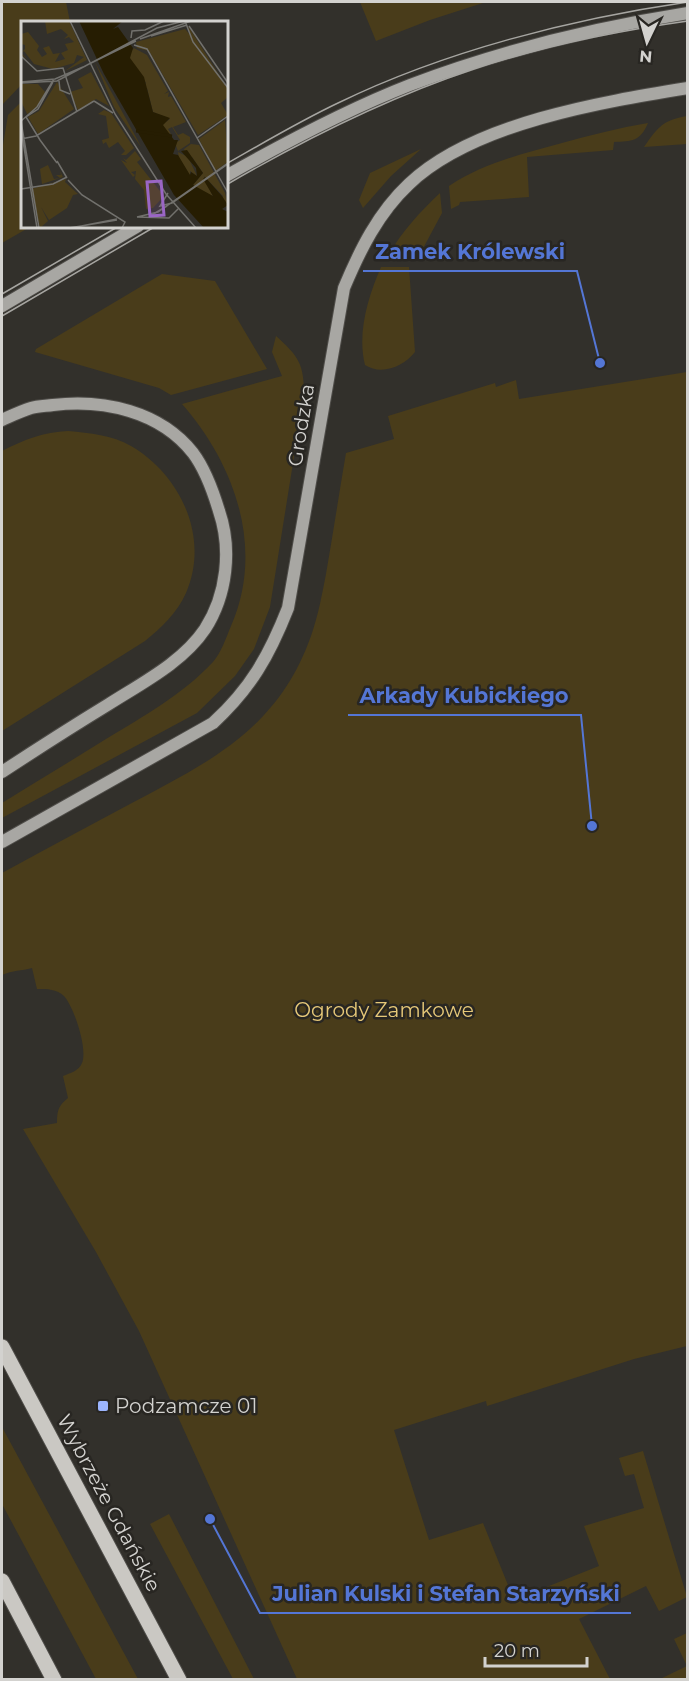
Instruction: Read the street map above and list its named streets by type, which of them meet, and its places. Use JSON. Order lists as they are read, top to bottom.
{
  "streets": {
    "main road": ["Grodzka", "Wybrzeże Gdańskie"]
  },
  "parks": ["Ogrody Zamkowe"],
  "places": {
    "other": ["Zamek Królewski", "Arkady Kubickiego", "Julian Kulski i Stefan Starzyński"],
    "transit": ["Podzamcze 01"]
  },
  "scale_bar": "20 m",
  "north": "bottom"
}
